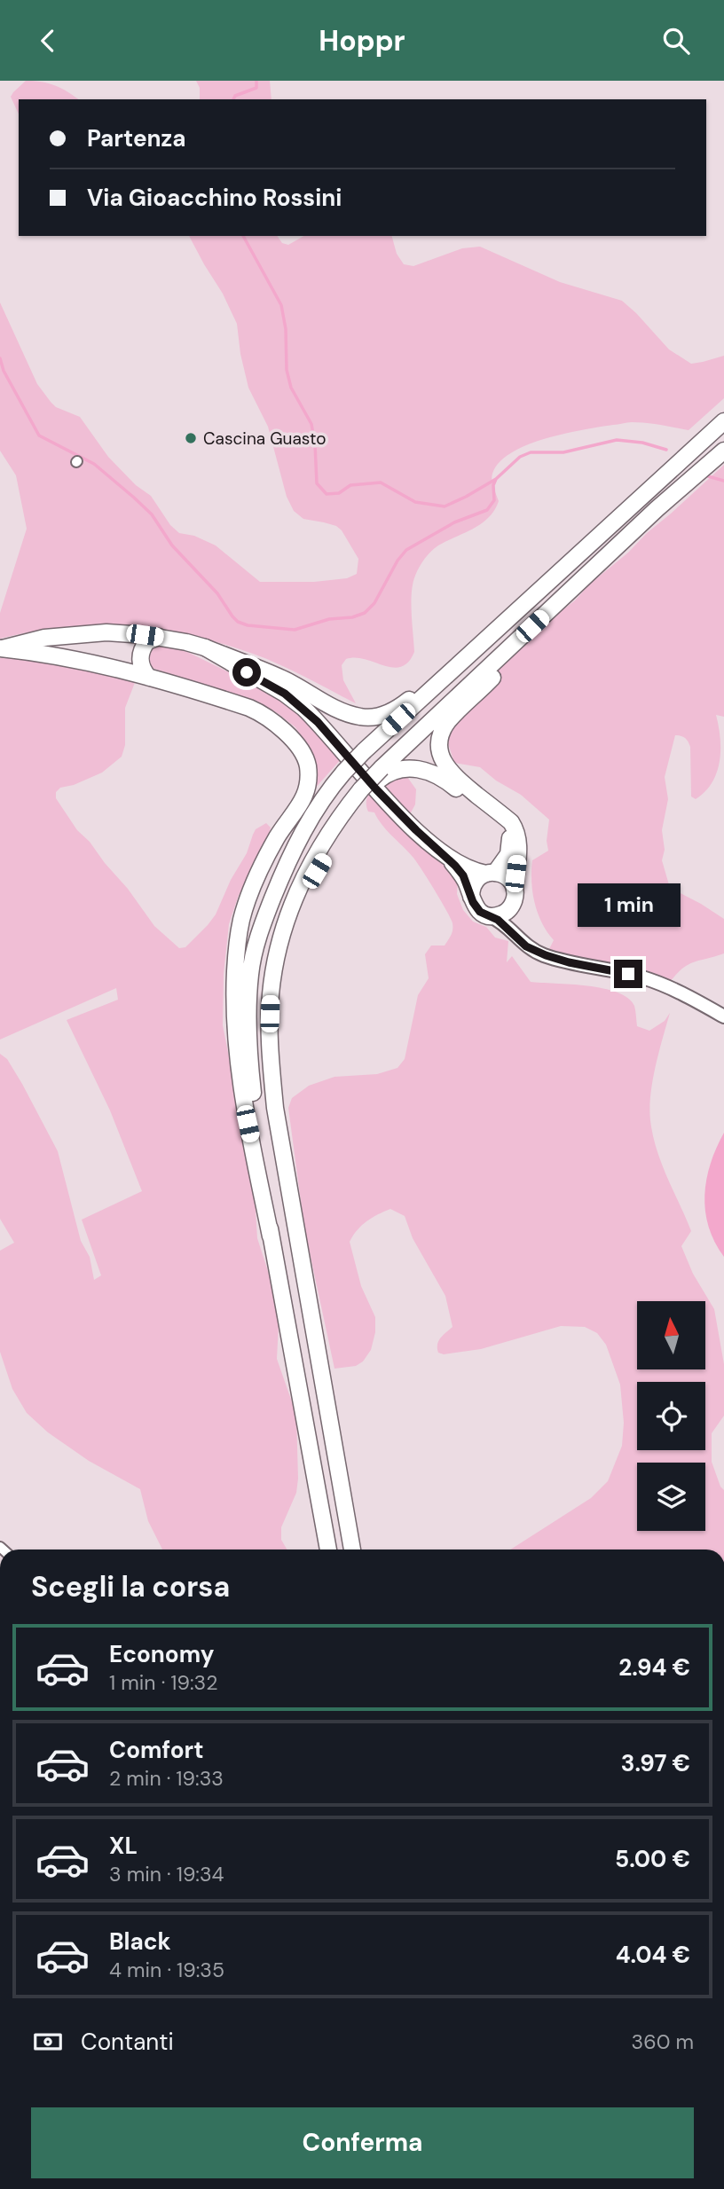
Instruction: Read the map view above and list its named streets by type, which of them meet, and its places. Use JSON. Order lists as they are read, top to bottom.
{
  "places": ["Cascina Guasto"],
  "north": "top",
  "page": {
    "header": "Hoppr",
    "banner": ["Partenza", "Via Gioacchino Rossini"],
    "bubble": "1 min",
    "heading": "Scegli la corsa",
    "list": [
      {
        "name": "Economy",
        "note": "1 min · 19:32",
        "value": "2.94 €"
      },
      {
        "name": "Comfort",
        "note": "2 min · 19:33",
        "value": "3.97 €"
      },
      {
        "name": "XL",
        "note": "3 min · 19:34",
        "value": "5.00 €"
      },
      {
        "name": "Black",
        "note": "4 min · 19:35",
        "value": "4.04 €"
      }
    ],
    "pay": ["Contanti", "360 m"],
    "buttons": "Conferma"
  }
}
